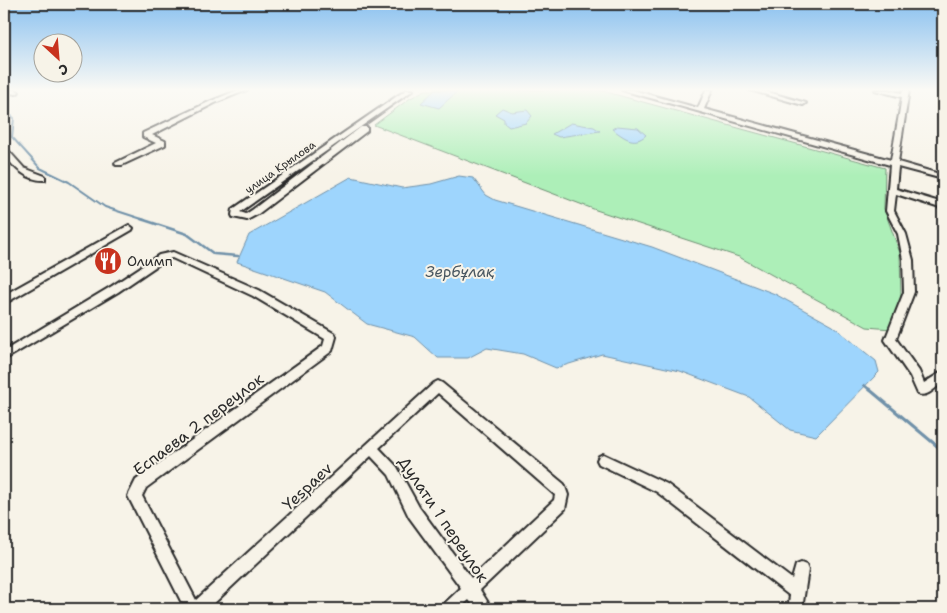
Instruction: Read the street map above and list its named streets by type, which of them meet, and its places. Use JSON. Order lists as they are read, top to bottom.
{
  "streets": {
    "street": [
      "улица Крылова",
      "Еспаева 2 переулок",
      "Yespaev",
      "Дулати 1 переулок"
    ]
  },
  "crossings": [
    ["Yespaev", "Дулати 1 переулок"]
  ],
  "water": ["Зербұлақ"],
  "places": {
    "restaurant": ["Олимп"]
  },
  "north": "bottom right"
}
